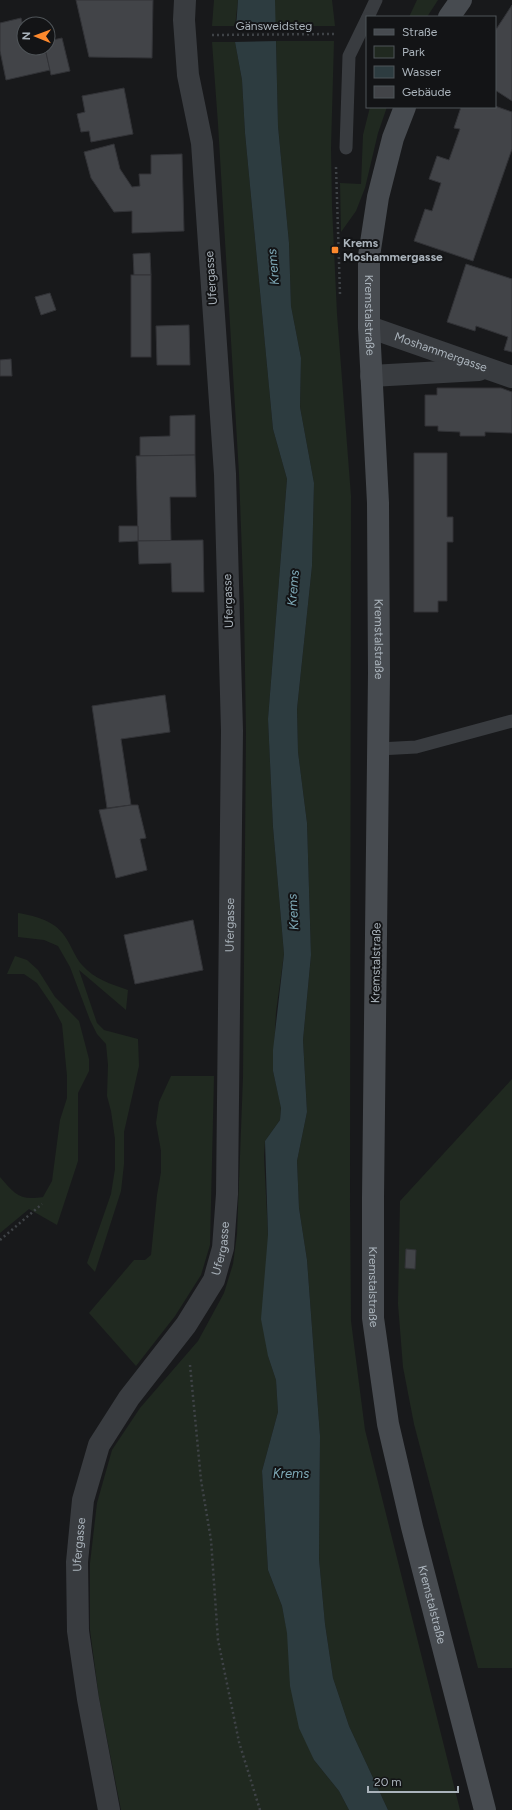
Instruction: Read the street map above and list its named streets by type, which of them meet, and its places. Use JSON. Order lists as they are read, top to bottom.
{
  "streets": {
    "main road": ["Kremstalstraße"],
    "street": ["Ufergasse", "Moshammergasse"],
    "path": ["Gänsweidsteg"]
  },
  "crossings": [
    ["Kremstalstraße", "Moshammergasse"]
  ],
  "water": ["Krems"],
  "places": {
    "transit": ["Krems Moshammergasse"]
  },
  "legend": [
    "Straße",
    "Park",
    "Wasser",
    "Gebäude"
  ],
  "scale_bar": "20 m",
  "north": "left"
}
